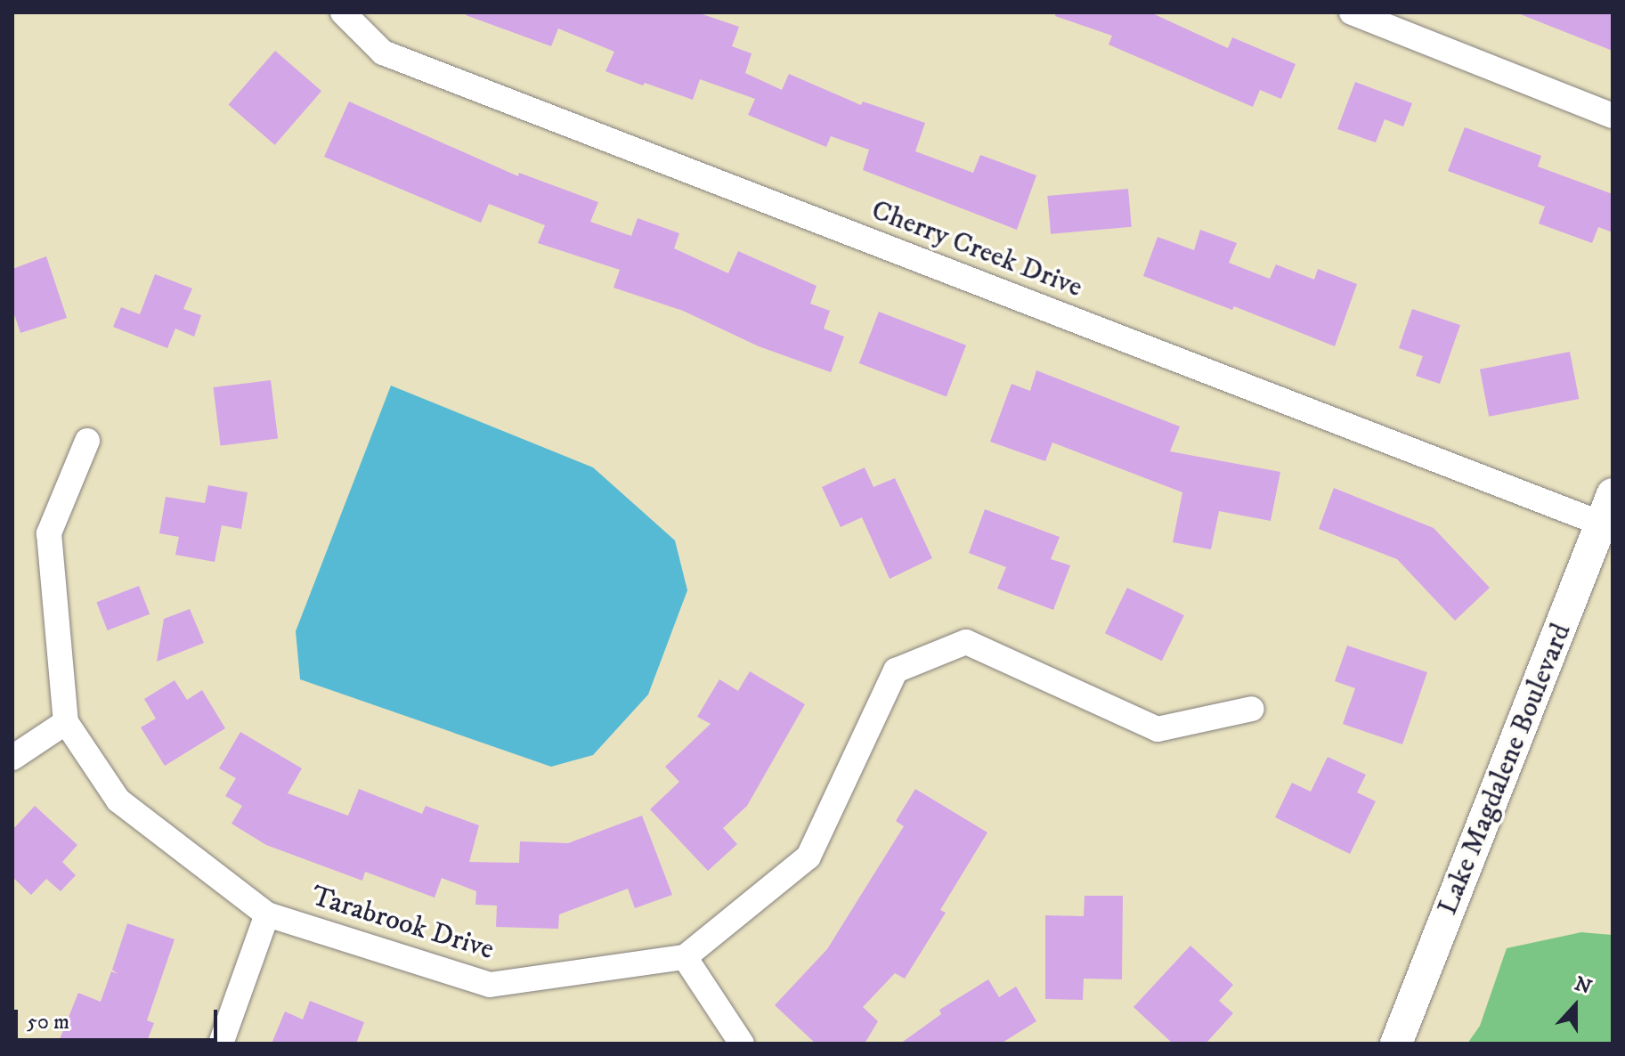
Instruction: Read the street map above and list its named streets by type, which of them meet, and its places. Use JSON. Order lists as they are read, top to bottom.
{
  "streets": {
    "street": ["Cherry Creek Drive", "Lake Magdalene Boulevard", "Tarabrook Drive"]
  },
  "crossings": [
    ["Cherry Creek Drive", "Lake Magdalene Boulevard"]
  ],
  "scale_bar": "50 m",
  "north": "top"
}
